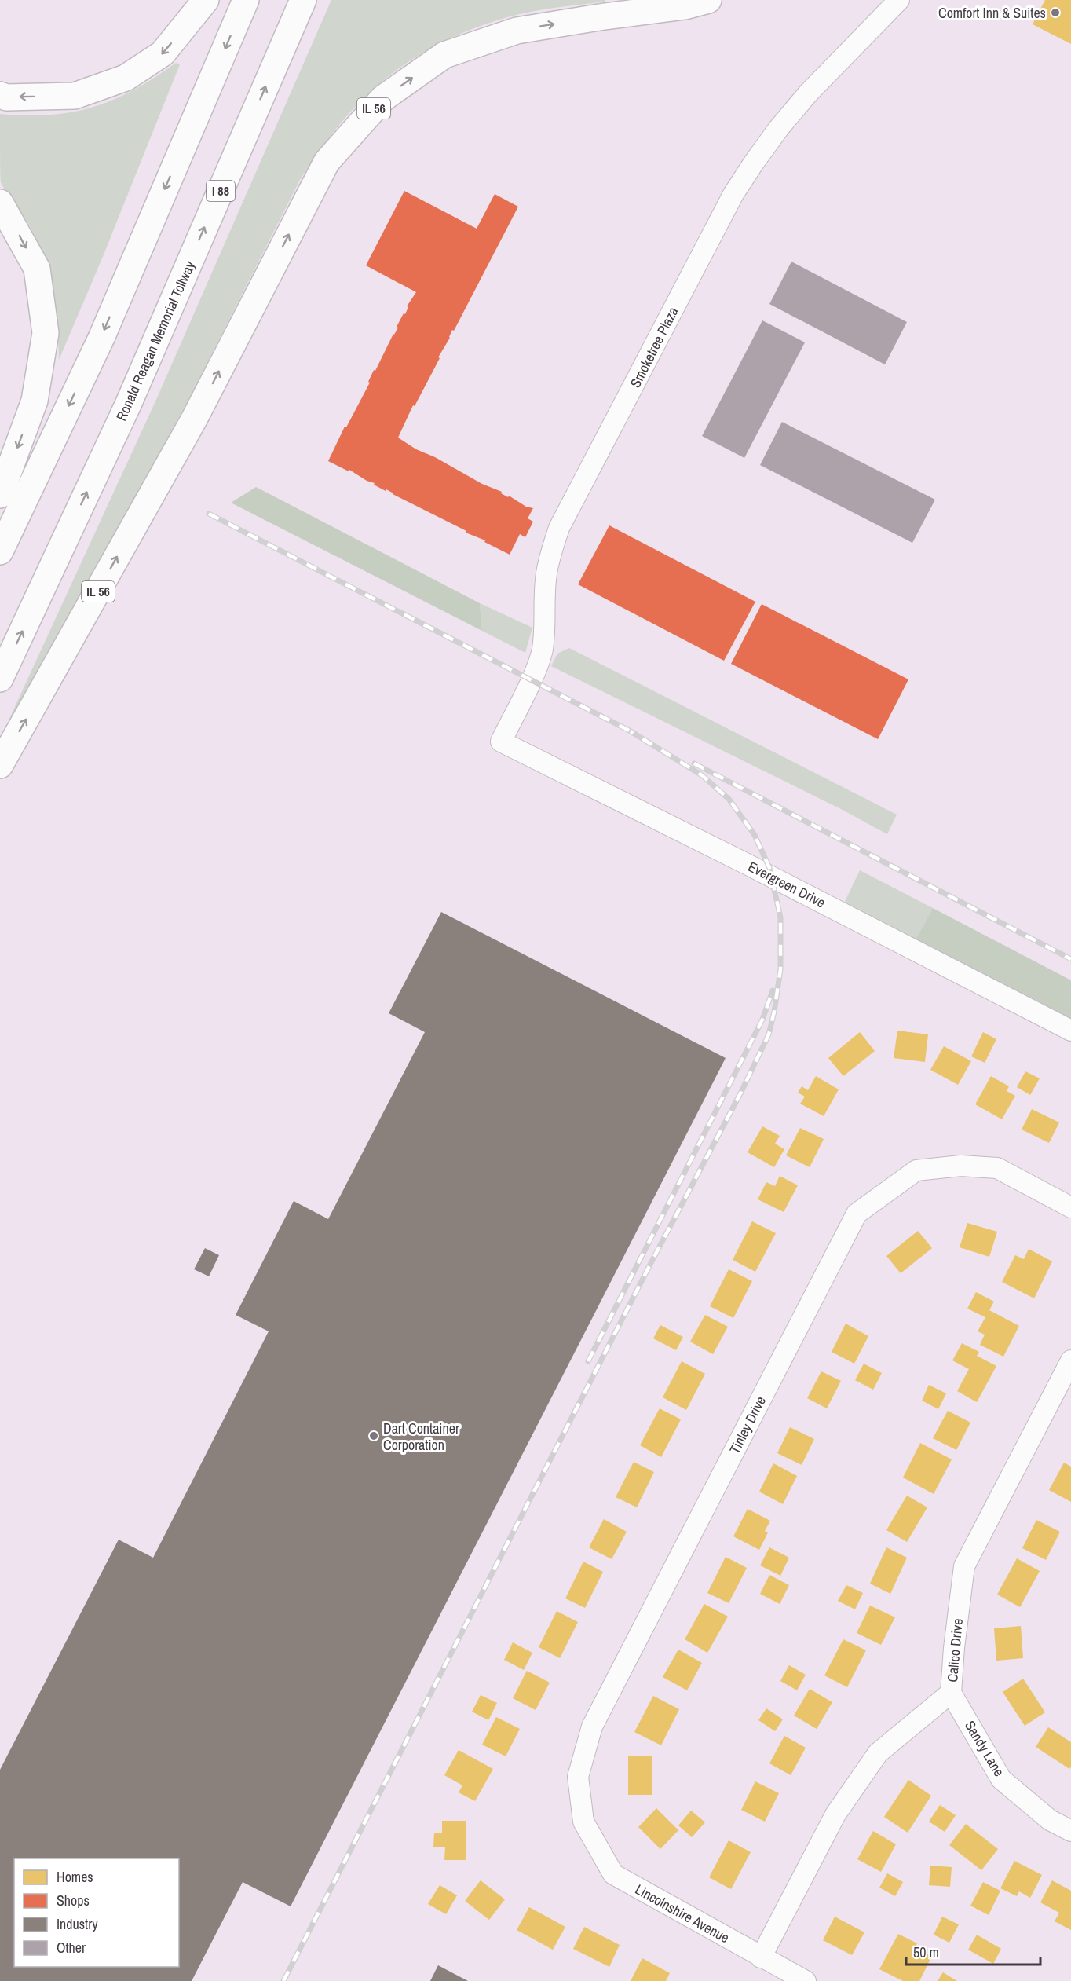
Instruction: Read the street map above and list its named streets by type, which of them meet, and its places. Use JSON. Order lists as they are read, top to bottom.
{
  "streets": {
    "highway": ["IL 56", "I 88", "Ronald Reagan Memorial Tollway"],
    "street": [
      "Smoketree Plaza",
      "Evergreen Drive",
      "Tinley Drive",
      "Calico Drive",
      "Sandy Lane",
      "Lincolnshire Avenue"
    ]
  },
  "crossings": [
    ["Smoketree Plaza", "Evergreen Drive"],
    ["Tinley Drive", "Lincolnshire Avenue"],
    ["Calico Drive", "Sandy Lane"],
    ["Calico Drive", "Lincolnshire Avenue"]
  ],
  "places": ["Comfort Inn & Suites", "Dart Container Corporation"],
  "legend": [
    "Homes",
    "Shops",
    "Industry",
    "Other"
  ],
  "scale_bar": "50 m"
}
